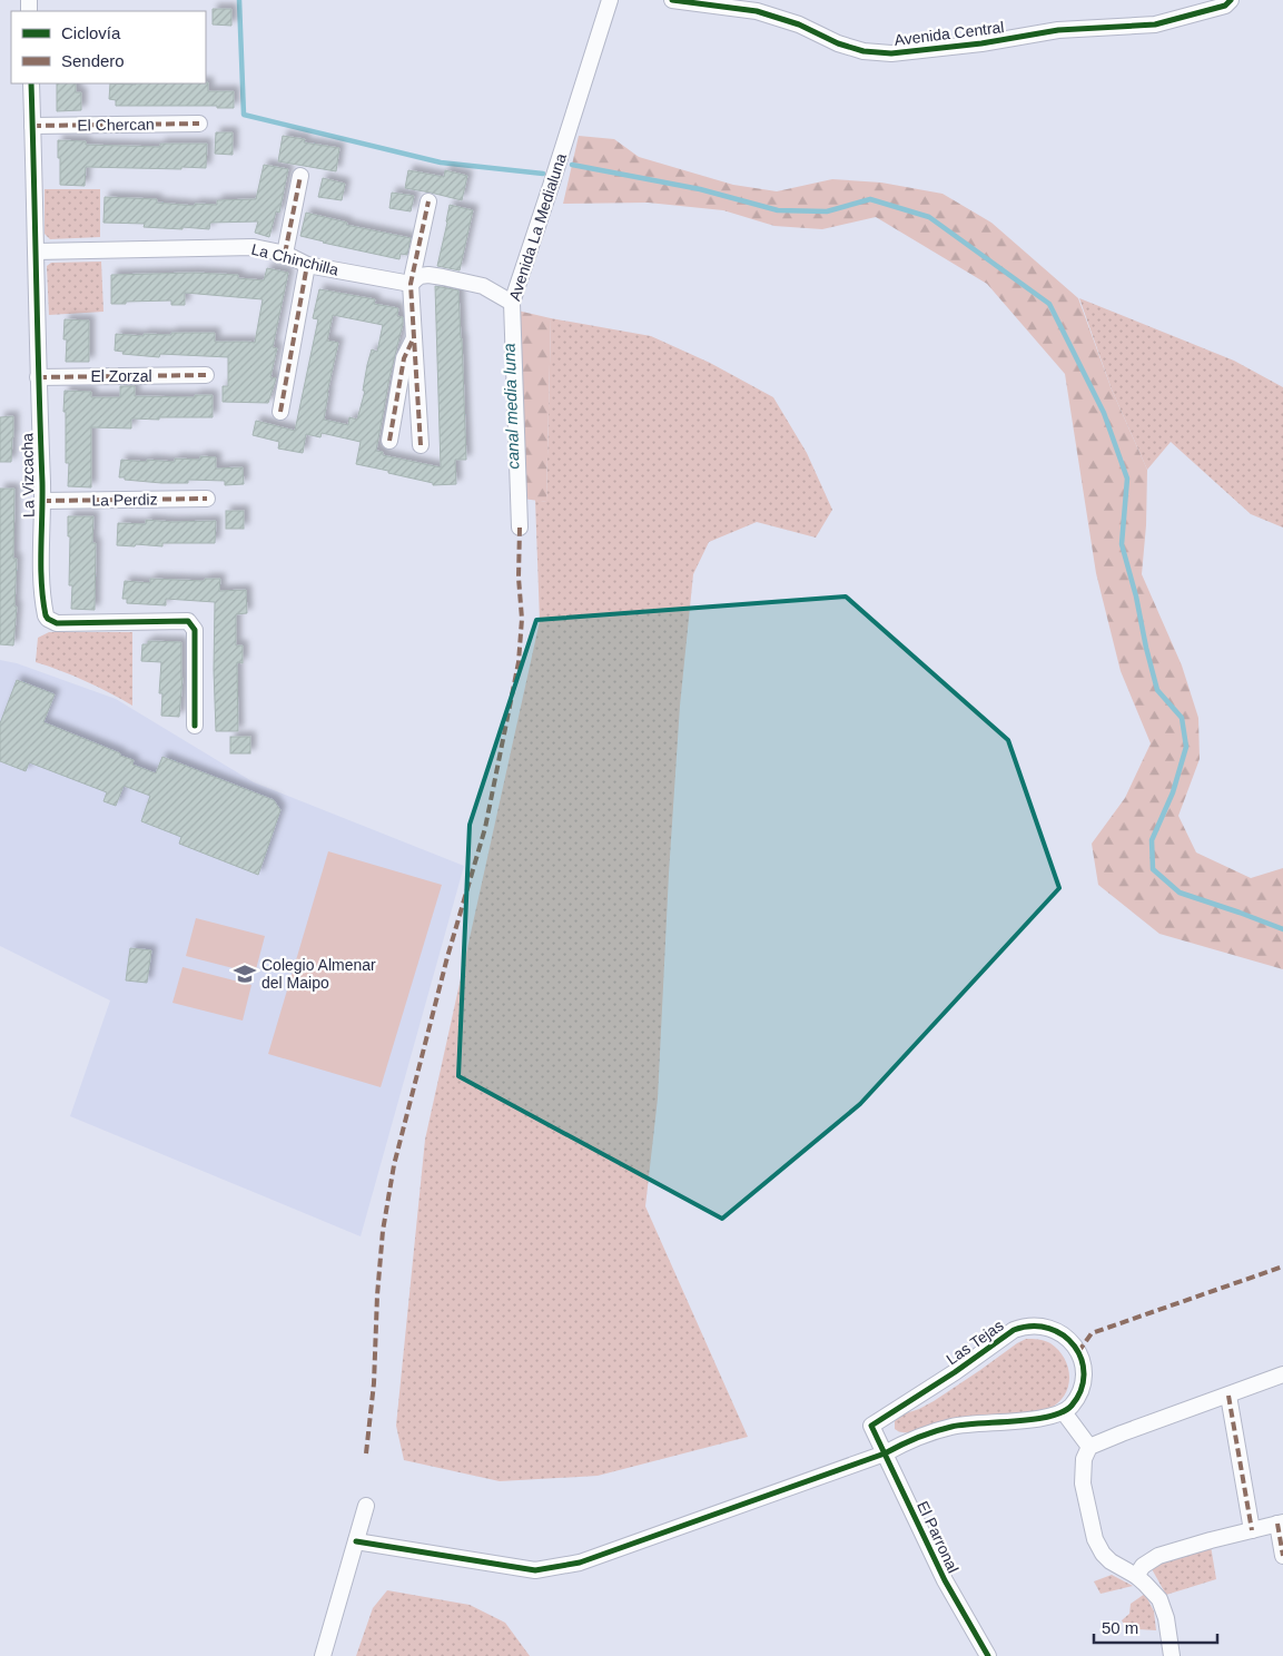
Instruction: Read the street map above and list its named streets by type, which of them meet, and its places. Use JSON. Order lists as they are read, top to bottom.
{
  "streets": {
    "street": [
      "Avenida Central",
      "El Chercan",
      "Avenida La Medialuna",
      "La Chinchilla",
      "El Zorzal",
      "La Vizcacha",
      "La Perdiz",
      "Las Tejas",
      "El Parronal"
    ]
  },
  "crossings": [
    ["El Chercan", "La Vizcacha"],
    ["Avenida La Medialuna", "La Chinchilla"],
    ["La Chinchilla", "La Vizcacha"],
    ["El Zorzal", "La Vizcacha"],
    ["La Vizcacha", "La Perdiz"],
    ["Las Tejas", "El Parronal"]
  ],
  "water": ["canal media luna"],
  "places": {
    "school or university": ["Colegio Almenar del Maipo"]
  },
  "legend": ["Ciclovía", "Sendero"],
  "scale_bar": "50 m"
}
